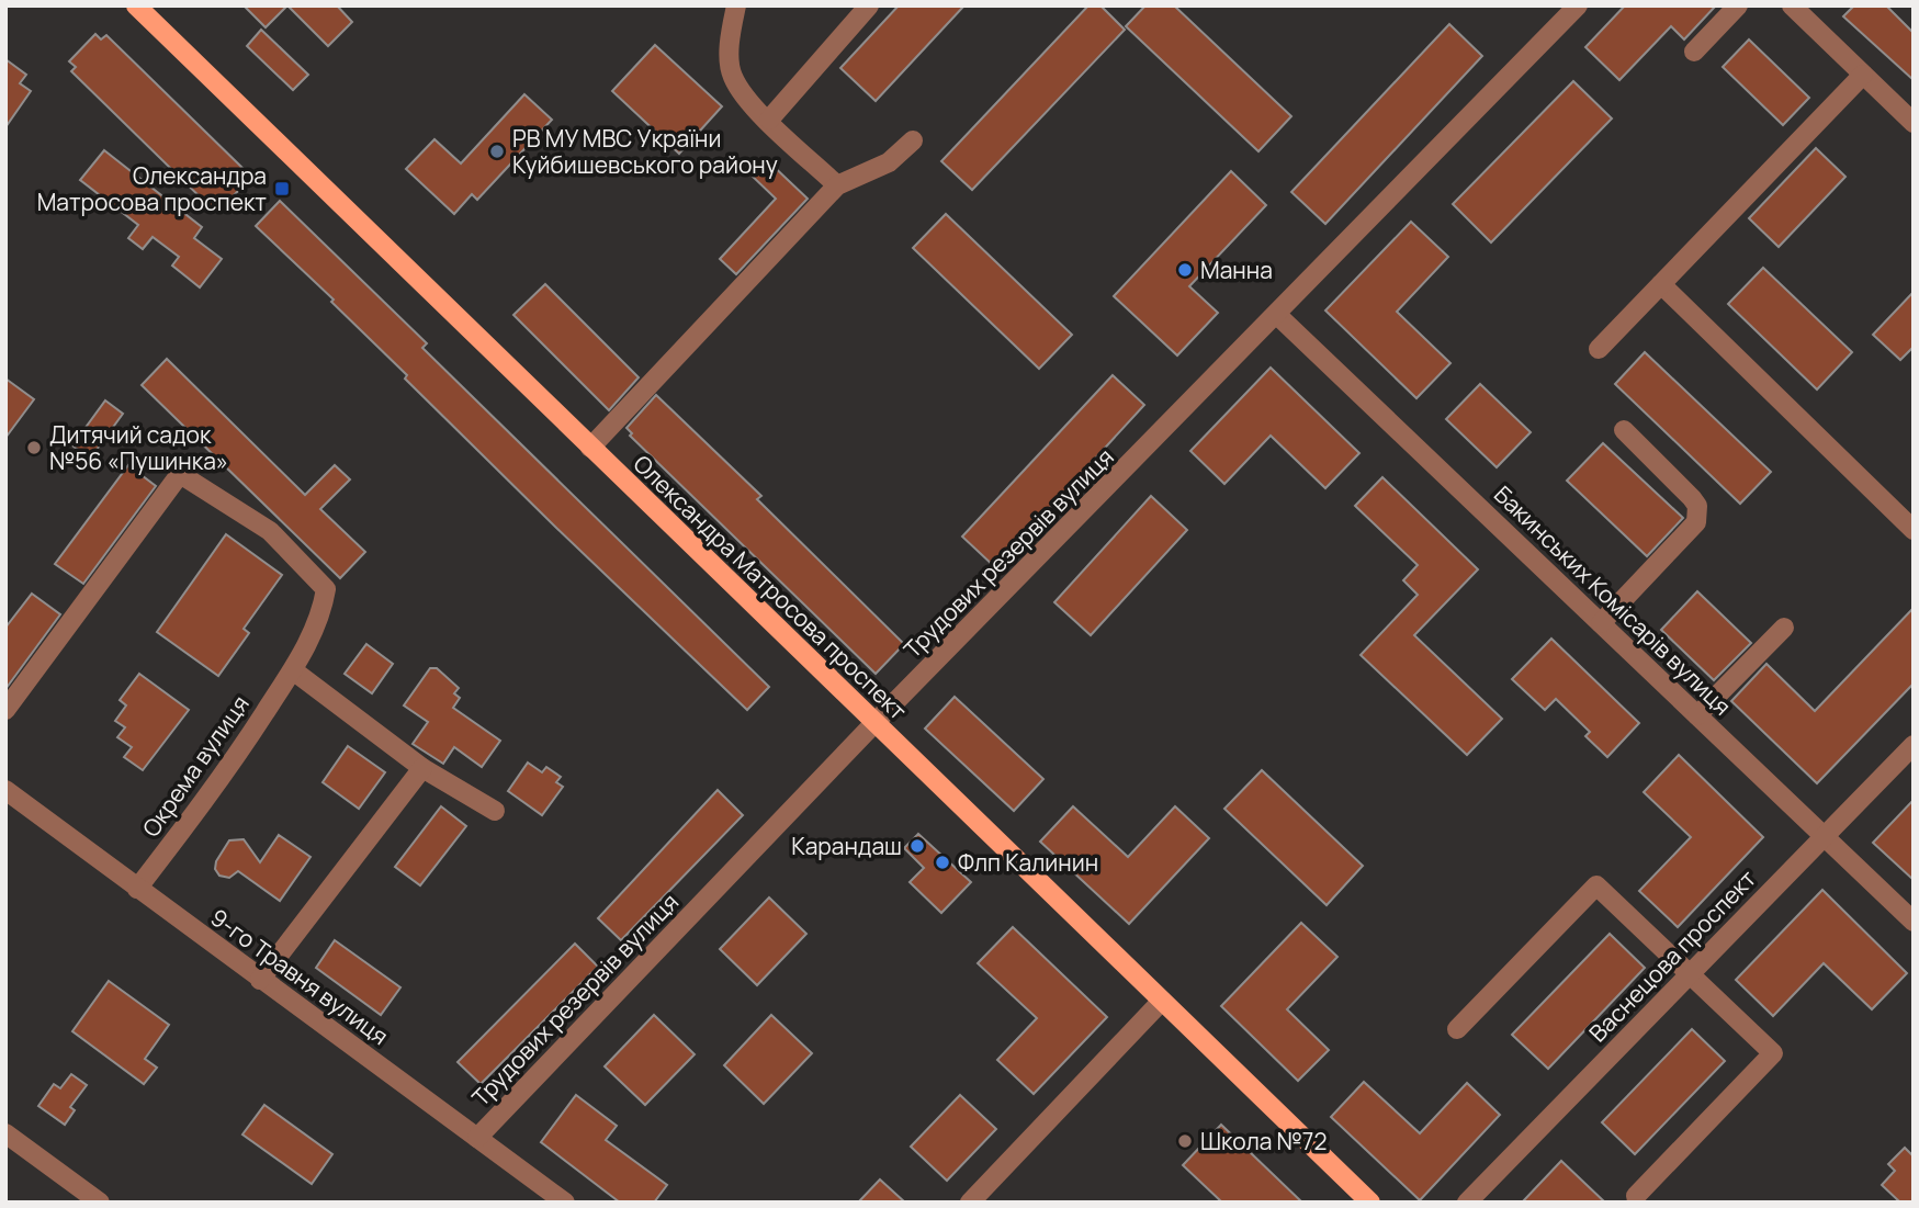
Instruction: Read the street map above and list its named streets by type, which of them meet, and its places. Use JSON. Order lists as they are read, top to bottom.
{
  "streets": {
    "main road": ["Олександра Матросова проспект"],
    "street": [
      "Трудових резервів вулиця",
      "Бакинських Комісарів вулиця",
      "Окрема вулиця",
      "Васнецова проспект",
      "9-го Травня вулиця"
    ]
  },
  "crossings": [
    ["Трудових резервів вулиця", "Олександра Матросова проспект"],
    ["Трудових резервів вулиця", "Бакинських Комісарів вулиця"],
    ["Трудових резервів вулиця", "9-го Травня вулиця"],
    ["Бакинських Комісарів вулиця", "Васнецова проспект"],
    ["Окрема вулиця", "9-го Травня вулиця"]
  ],
  "places": {
    "other": [
      "РВ МУ МВС України Куйбишевського району",
      "Манна",
      "Дитячий садок №56 «Пушинка»",
      "Карандаш",
      "Флп Калинин",
      "Школа №72"
    ],
    "transit": ["Олександра Матросова проспект"]
  }
}
